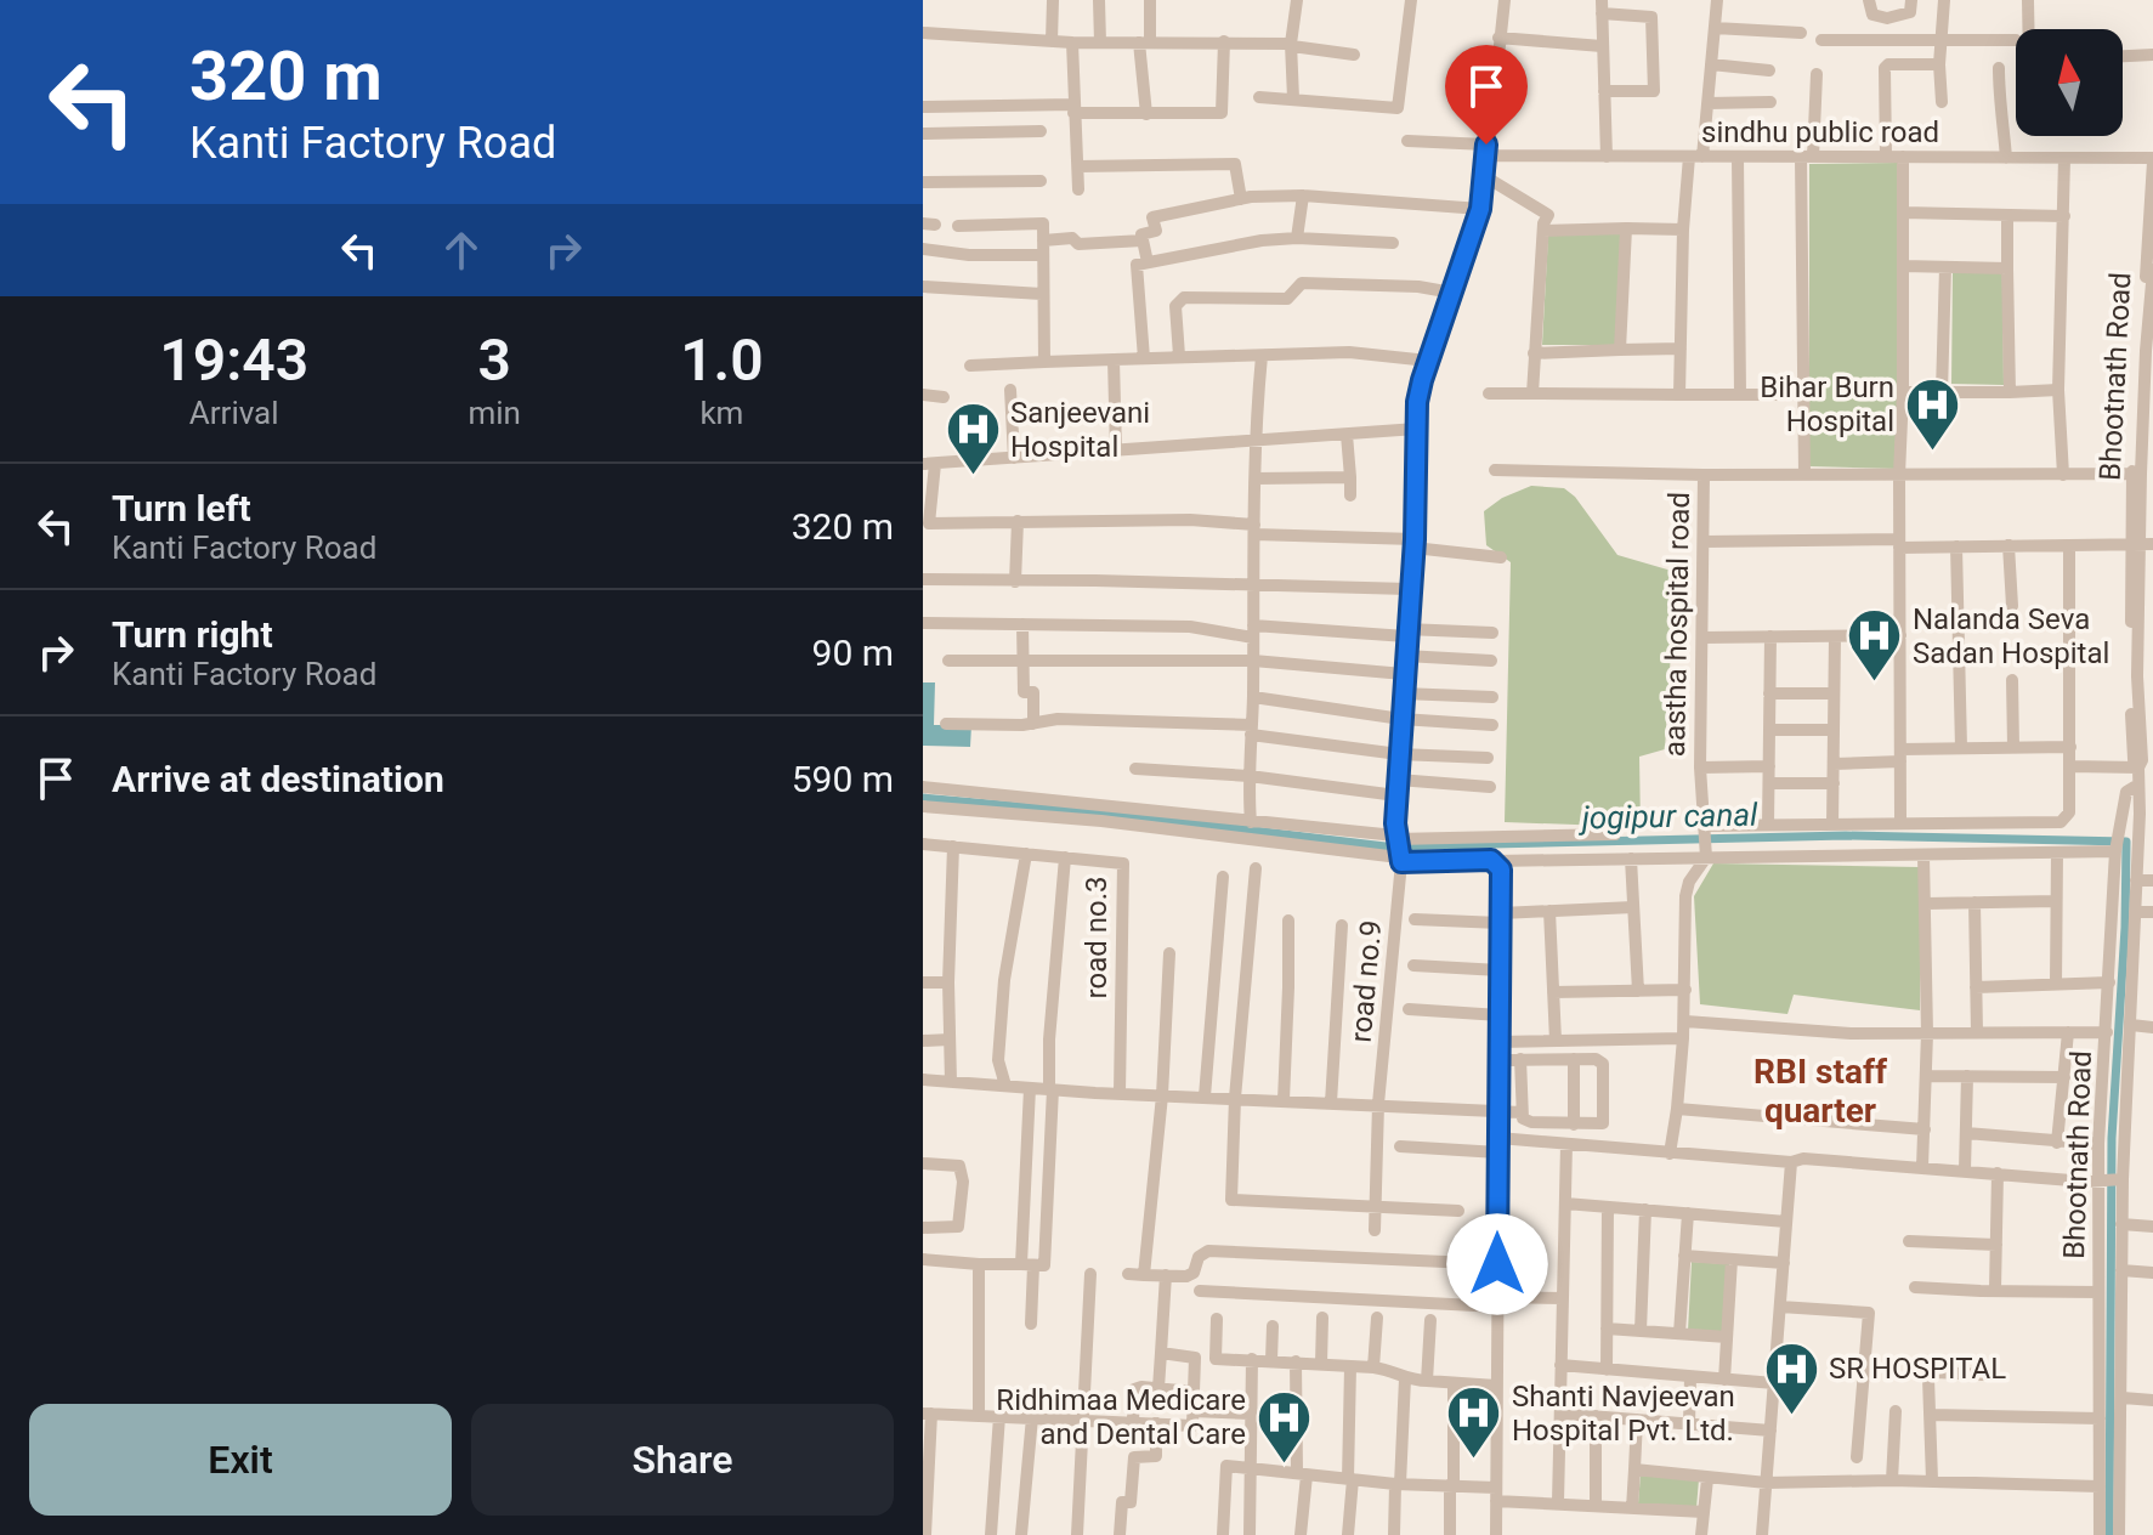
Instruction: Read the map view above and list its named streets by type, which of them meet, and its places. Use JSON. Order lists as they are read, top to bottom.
{
  "streets": {
    "street": [
      "sindhu public road",
      "Bhootnath Road",
      "aastha hospital road",
      "road no.3",
      "road no.9"
    ]
  },
  "crossings": [
    ["sindhu public road", "Bhootnath Road"],
    ["sindhu public road", "road no.9"]
  ],
  "districts": ["RBI staff quarter"],
  "water": ["jogipur canal"],
  "places": {
    "hospital": [
      "Bihar Burn Hospital",
      "Sanjeevani Hospital",
      "Nalanda Seva Sadan Hospital",
      "SR HOSPITAL",
      "Shanti Navjeevan Hospital Pvt. Ltd.",
      "Ridhimaa Medicare and Dental Care"
    ]
  },
  "north": "top",
  "page": {
    "turn": ["320 m", "Kanti Factory Road"],
    "eta": [
      "19:43",
      "Arrival",
      "3",
      "min",
      "1.0",
      "km"
    ],
    "list": [
      {
        "name": "Turn left",
        "note": "Kanti Factory Road",
        "value": "320 m"
      },
      {
        "name": "Turn right",
        "note": "Kanti Factory Road",
        "value": "90 m"
      },
      {
        "name": "Arrive at destination",
        "value": "590 m"
      }
    ],
    "buttons": ["Exit", "Share"]
  }
}
